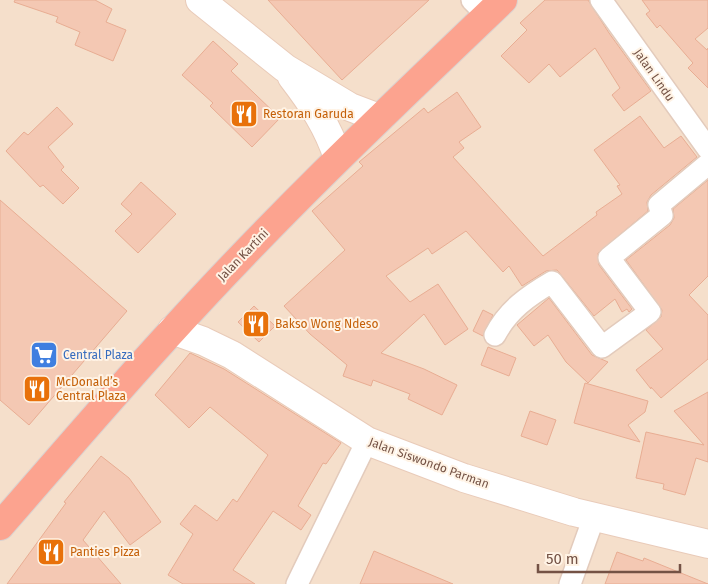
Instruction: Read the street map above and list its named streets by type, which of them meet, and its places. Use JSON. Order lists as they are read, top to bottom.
{
  "streets": {
    "highway": ["Jalan Kartini"],
    "street": ["Jalan Lindu", "Jalan Siswondo Parman"]
  },
  "crossings": [
    ["Jalan Kartini", "Jalan Siswondo Parman"]
  ],
  "places": {
    "restaurant": [
      "Restoran Garuda",
      "Bakso Wong Ndeso",
      "McDonald’s Central Plaza",
      "Panties Pizza"
    ],
    "supermarket": ["Central Plaza"]
  },
  "scale_bar": "50 m"
}
